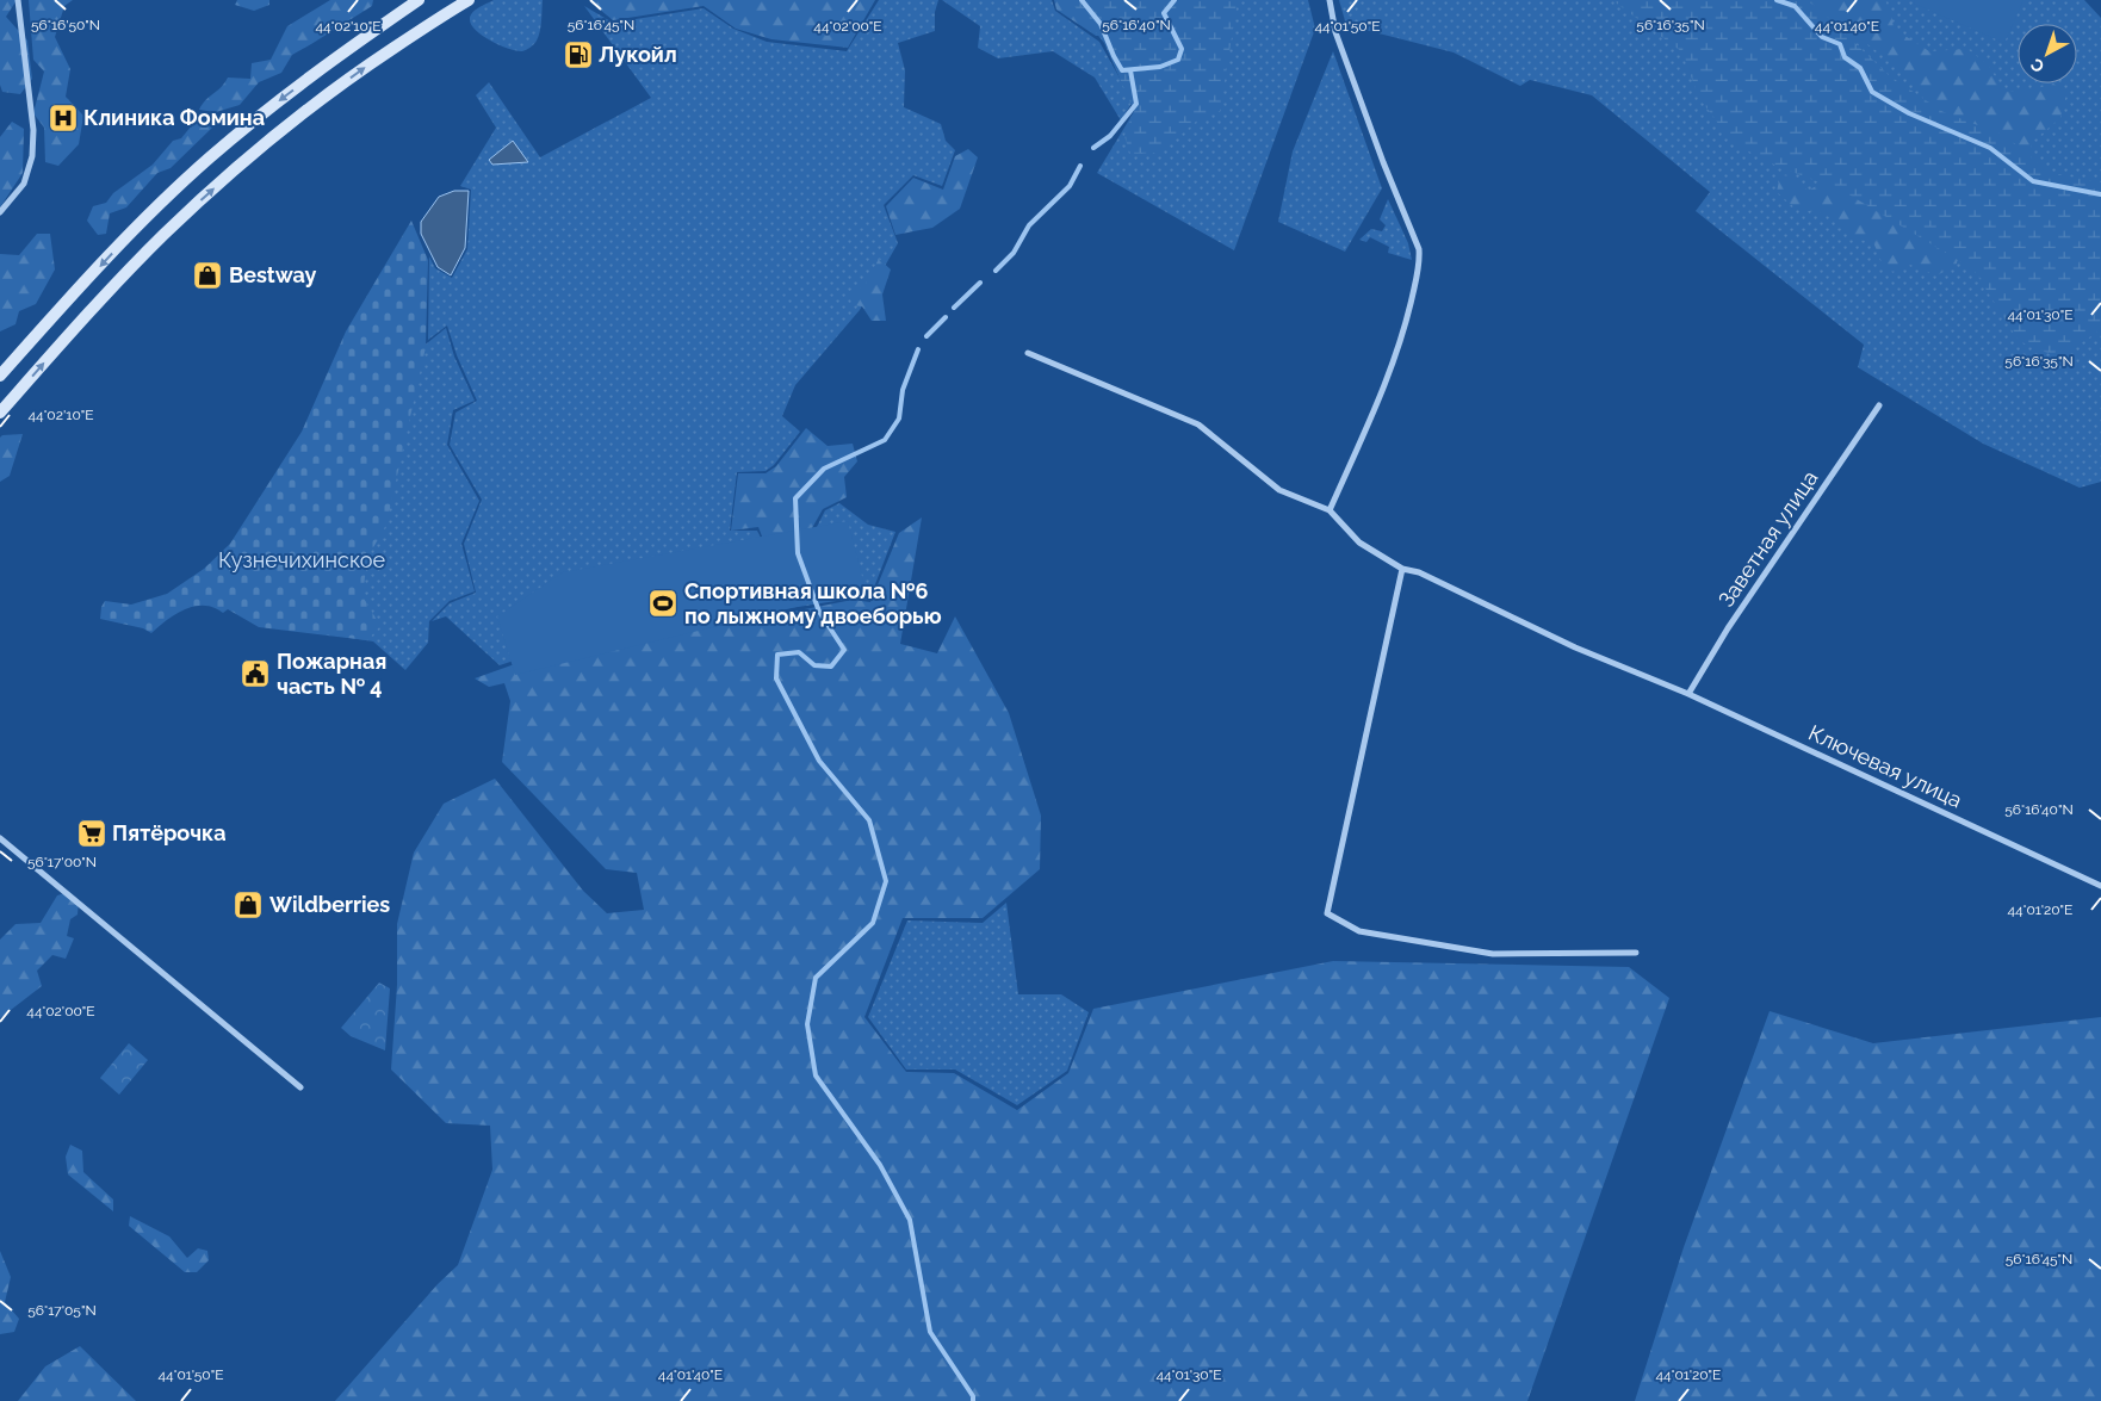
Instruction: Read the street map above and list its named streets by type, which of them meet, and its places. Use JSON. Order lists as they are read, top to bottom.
{
  "streets": {
    "street": ["Заветная улица", "Ключевая улица"]
  },
  "crossings": [
    ["Заветная улица", "Ключевая улица"]
  ],
  "parks": ["Кузнечихинское"],
  "places": {
    "fuel station": ["Лукойл"],
    "hospital": ["Клиника Фомина"],
    "shop": ["Bestway", "Wildberries"],
    "sports": ["Спортивная школа №6 по лыжному двоеборью"],
    "public building": ["Пожарная часть № 4"],
    "supermarket": ["Пятёрочка"]
  },
  "north": "bottom left",
  "coordinates": [
    "56°16'50\"N",
    "56°16'45\"N",
    "56°16'40\"N",
    "56°16'35\"N",
    "44°02'10\"E",
    "44°02'00\"E",
    "44°01'50\"E",
    "44°01'40\"E",
    "44°01'30\"E",
    "56°17'00\"N",
    "44°01'20\"E",
    "56°17'05\"N"
  ]
}
